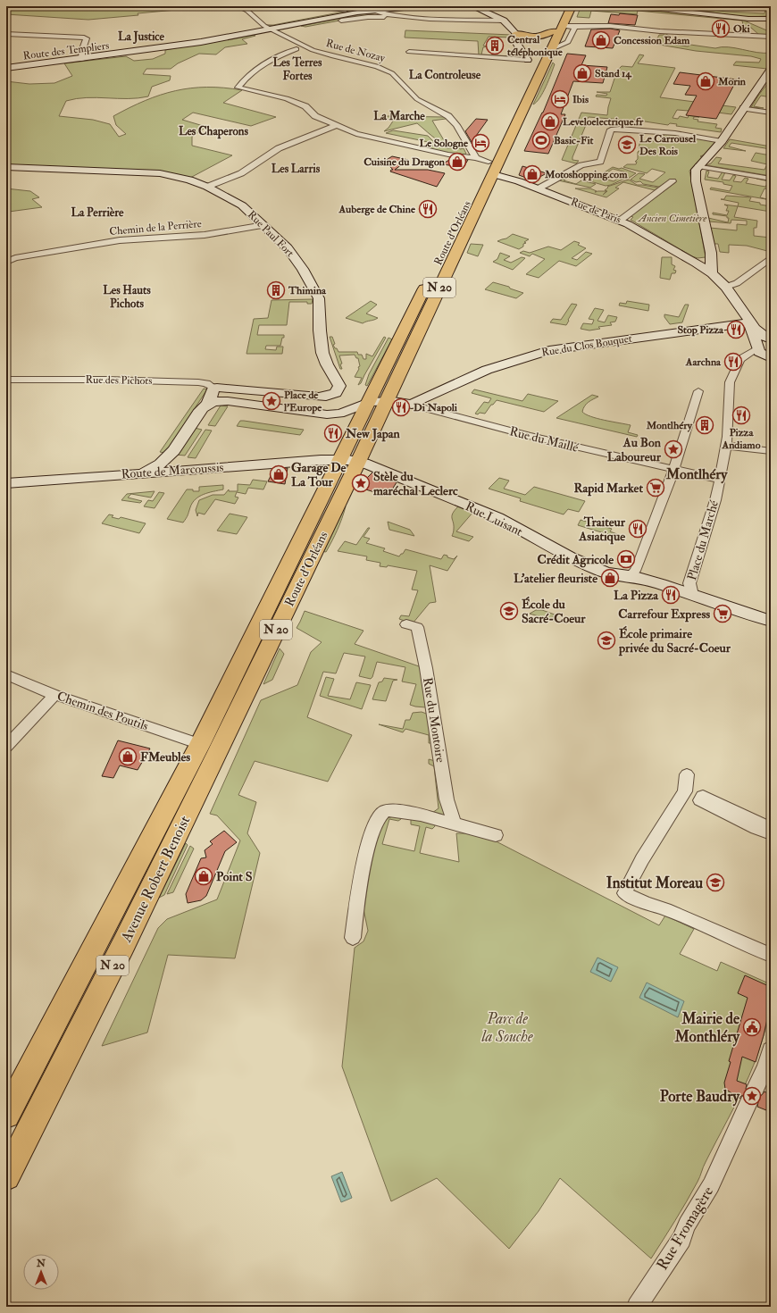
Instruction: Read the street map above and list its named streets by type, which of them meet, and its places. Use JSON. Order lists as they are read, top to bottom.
{
  "streets": {
    "main road": [
      "Route des Templiers",
      "Rue de Paris",
      "Route d'Orléans",
      "Rue Paul Fort",
      "N 20",
      "Rue du Clos Bouquet",
      "Rue du Maillé",
      "Route de Marcoussis",
      "Rue Luisant",
      "Place du Marché",
      "Avenue Robert Benoist"
    ],
    "street": [
      "Rue de Nozay",
      "Chemin de la Perrière",
      "Rue des Pichots",
      "Chemin des Poutils",
      "Rue du Montoire",
      "Rue Fromagère"
    ]
  },
  "crossings": [
    ["Route des Templiers", "Rue de Nozay"],
    ["Rue de Paris", "Route d'Orléans"],
    ["Rue de Paris", "Rue du Clos Bouquet"],
    ["Rue de Paris", "Place du Marché"],
    ["Chemin de la Perrière", "Rue Paul Fort"],
    ["Route d'Orléans", "Rue du Maillé"],
    ["Route d'Orléans", "Route de Marcoussis"],
    ["Route d'Orléans", "Rue Luisant"],
    ["Route d'Orléans", "Chemin des Poutils"],
    ["Route d'Orléans", "Avenue Robert Benoist"],
    ["Rue Paul Fort", "Rue des Pichots"],
    ["Rue du Clos Bouquet", "Rue du Maillé"],
    ["Rue du Maillé", "Place du Marché"],
    ["Rue Luisant", "Place du Marché"],
    ["Chemin des Poutils", "Avenue Robert Benoist"]
  ],
  "districts": [
    "La Justice",
    "Les Terres Fortes",
    "La Controleuse",
    "La Marche",
    "Les Chaperons",
    "Les Larris",
    "La Perrière",
    "Les Hauts Pichots",
    "Montlhéry"
  ],
  "parks": ["Ancien Cimetière", "Parc de la Souche"],
  "places": {
    "restaurant": [
      "Oki",
      "Auberge de Chine",
      "Stop Pizza",
      "Aarchna",
      "Di Napoli",
      "Pizza Andiamo",
      "New Japan",
      "Traiteur Asiatique",
      "La Pizza"
    ],
    "shop": [
      "Concession Edam",
      "Stand 14",
      "Morin",
      "Leveloelectrique.fr",
      "Cuisine du Dragon",
      "Motoshopping.com",
      "Garage De La Tour",
      "L'atelier fleuriste",
      "FMeubles",
      "Point S"
    ],
    "building": ["Central téléphonique", "Thimina", "Montlhéry"],
    "hotel": ["Ibis", "Le Sologne"],
    "sports": ["Basic-Fit"],
    "school or university": [
      "Le Carrousel Des Rois",
      "École du Sacré-Coeur",
      "École primaire privée du Sacré-Coeur",
      "Institut Moreau"
    ],
    "place": [
      "Place de l'Europe",
      "Au Bon Laboureur",
      "Stèle du maréchal Leclerc",
      "Porte Baudry"
    ],
    "supermarket": ["Rapid Market", "Carrefour Express"],
    "bank": ["Crédit Agricole"],
    "public building": ["Mairie de Monthléry"]
  },
  "north": "top"
}
